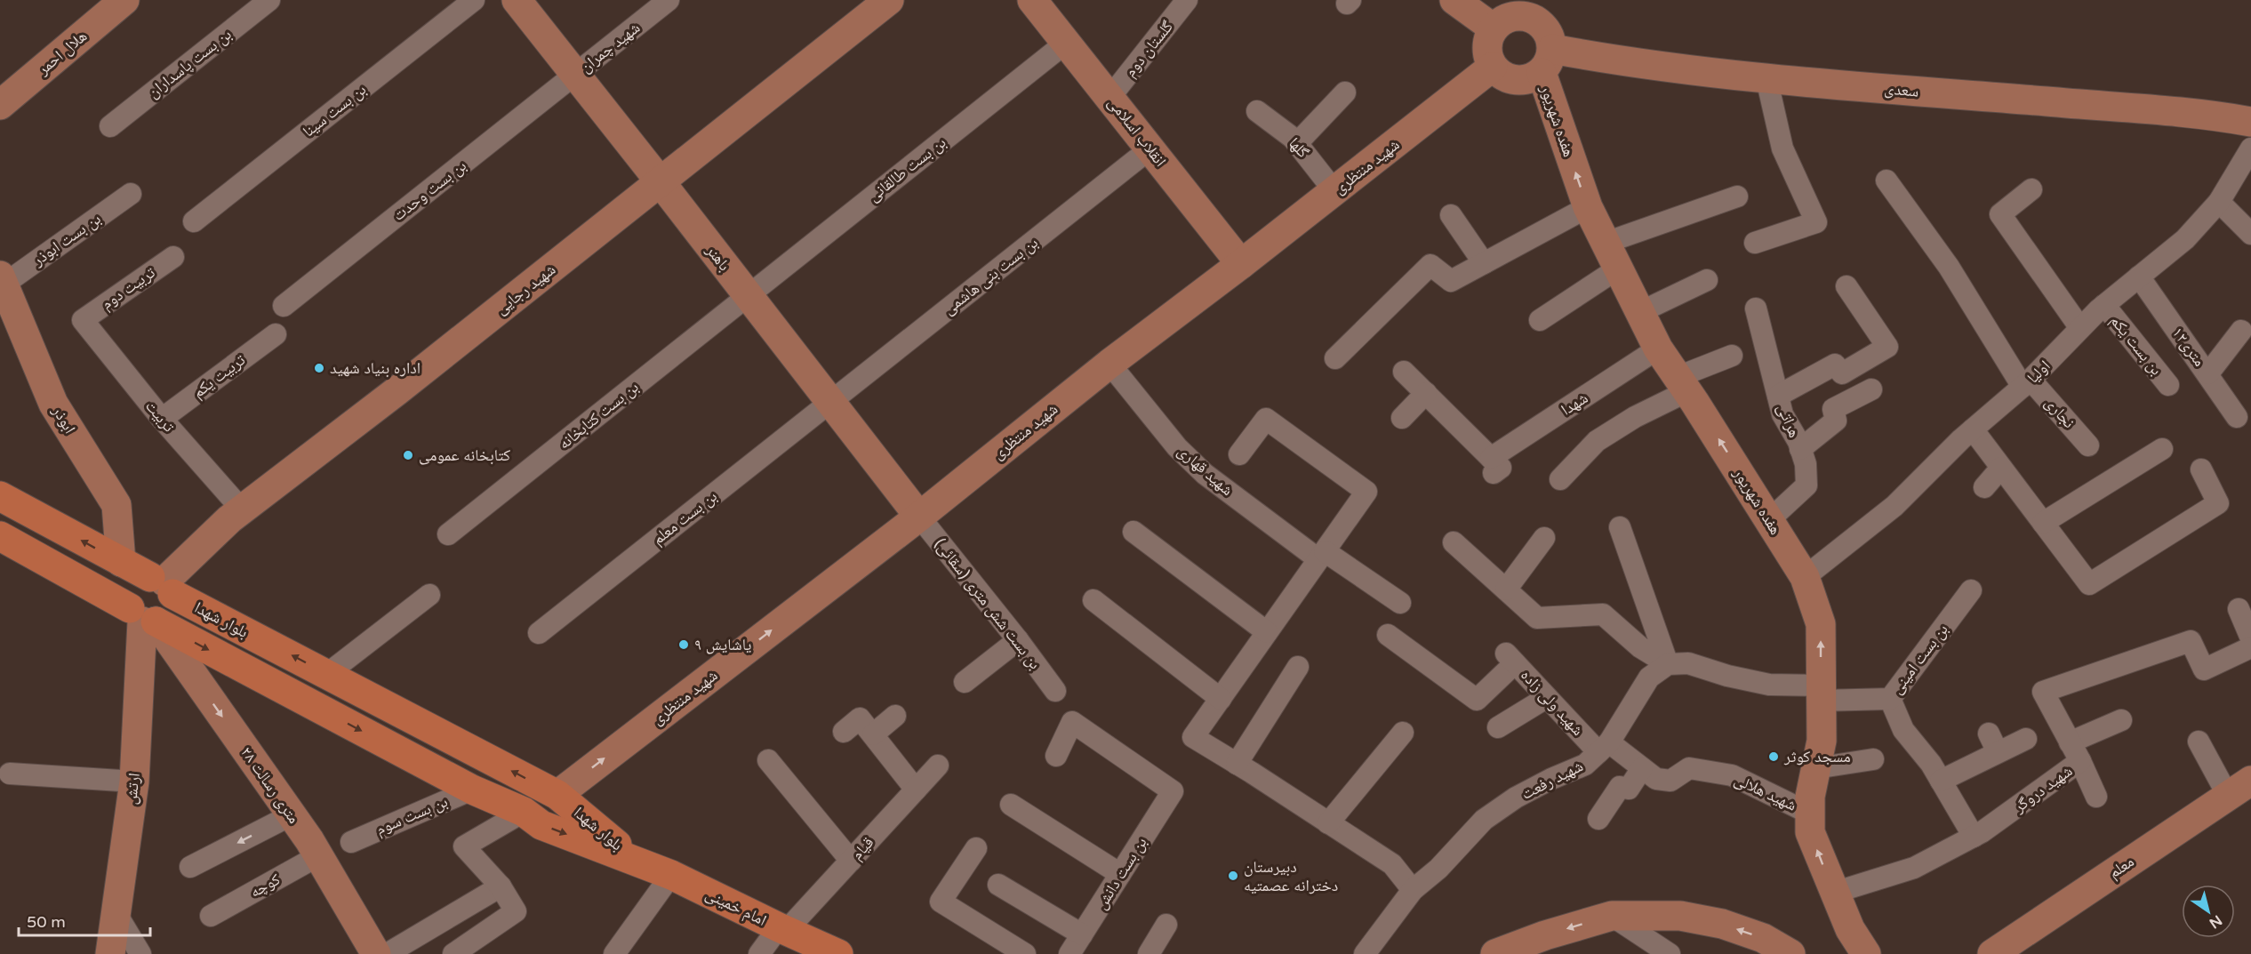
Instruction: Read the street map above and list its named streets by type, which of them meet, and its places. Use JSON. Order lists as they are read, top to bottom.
{
  "streets": {
    "main road": ["بلوار شهدا", "امام خمینی"],
    "street": [
      "شهید چمران",
      "گلستان دوم",
      "هلال احمر",
      "بن بست پاسداران",
      "سعدی",
      "بن بست سینا",
      "هفده شهریور",
      "انقلاب اسلامی",
      "گلها",
      "شهید منتظری",
      "بن بست طالقانی",
      "بن بست وحدت",
      "بن بست ابوذر",
      "باهنر",
      "بن بست بنی هاشمی",
      "تربیت دوم",
      "شهید رجایی",
      "بن بست یکم",
      "۱۲متری",
      "اولیا",
      "تربیت یکم",
      "شهدا",
      "نجاری",
      "بن بست کتابخانه",
      "تربیت",
      "ابوذر",
      "هراتی",
      "شهید قهاری",
      "بن بست معلم",
      "بن بست شش متری (سقائی)",
      "بن بست امینی",
      "شهید ولی زاده",
      "شهید رفعت",
      "۲۸ متری رسالت",
      "ارتش",
      "شهید دروگر",
      "شهید هلالی",
      "بن بست سوم",
      "قیام",
      "معلم",
      "بن بست دانش",
      "کوچه"
    ]
  },
  "crossings": [
    ["شهید چمران", "بن بست وحدت"],
    ["شهید چمران", "باهنر"],
    ["گلستان دوم", "انقلاب اسلامی"],
    ["سعدی", "هفده شهریور"],
    ["سعدی", "شهید منتظری"],
    ["هفده شهریور", "شهید منتظری"],
    ["هفده شهریور", "اولیا"],
    ["هفده شهریور", "شهدا"],
    ["هفده شهریور", "هراتی"],
    ["هفده شهریور", "بن بست امینی"],
    ["هفده شهریور", "شهید دروگر"],
    ["هفده شهریور", "شهید هلالی"],
    ["انقلاب اسلامی", "شهید منتظری"],
    ["انقلاب اسلامی", "بن بست طالقانی"],
    ["انقلاب اسلامی", "بن بست بنی هاشمی"],
    ["گلها", "شهید منتظری"],
    ["شهید منتظری", "باهنر"],
    ["شهید منتظری", "شهید قهاری"],
    ["شهید منتظری", "بن بست شش متری (سقائی)"],
    ["شهید منتظری", "بلوار شهدا"],
    ["بن بست طالقانی", "باهنر"],
    ["بن بست طالقانی", "بن بست کتابخانه"],
    ["بن بست وحدت", "باهنر"],
    ["بن بست ابوذر", "ابوذر"],
    ["باهنر", "بن بست بنی هاشمی"],
    ["باهنر", "شهید رجایی"],
    ["باهنر", "بن بست کتابخانه"],
    ["باهنر", "بن بست معلم"],
    ["باهنر", "بن بست شش متری (سقائی)"],
    ["بن بست بنی هاشمی", "بن بست معلم"],
    ["تربیت دوم", "تربیت"],
    ["شهید رجایی", "تربیت"],
    ["شهید رجایی", "بلوار شهدا"],
    ["شهید رجایی", "۲۸ متری رسالت"],
    ["شهید رجایی", "ارتش"],
    ["بن بست یکم", "اولیا"],
    ["۱۲متری", "اولیا"],
    ["اولیا", "نجاری"],
    ["تربیت یکم", "تربیت"],
    ["ابوذر", "بلوار شهدا"],
    ["بلوار شهدا", "۲۸ متری رسالت"],
    ["بلوار شهدا", "ارتش"],
    ["بلوار شهدا", "بن بست سوم"],
    ["بلوار شهدا", "امام خمینی"],
    ["شهید ولی زاده", "شهید رفعت"],
    ["شهید ولی زاده", "شهید هلالی"],
    ["شهید رفعت", "شهید هلالی"],
    ["۲۸ متری رسالت", "ارتش"],
    ["۲۸ متری رسالت", "کوچه"],
    ["قیام", "امام خمینی"]
  ],
  "one_way": ["۲۸ متری رسالت"],
  "places": [
    "اداره بنیاد شهید",
    "کتابخانه عمومی",
    "یاشایش ۹",
    "مسجد کوثر",
    "دبیرستان دخترانه عصمتیه"
  ],
  "scale_bar": "50 m",
  "north": "bottom right"
}
